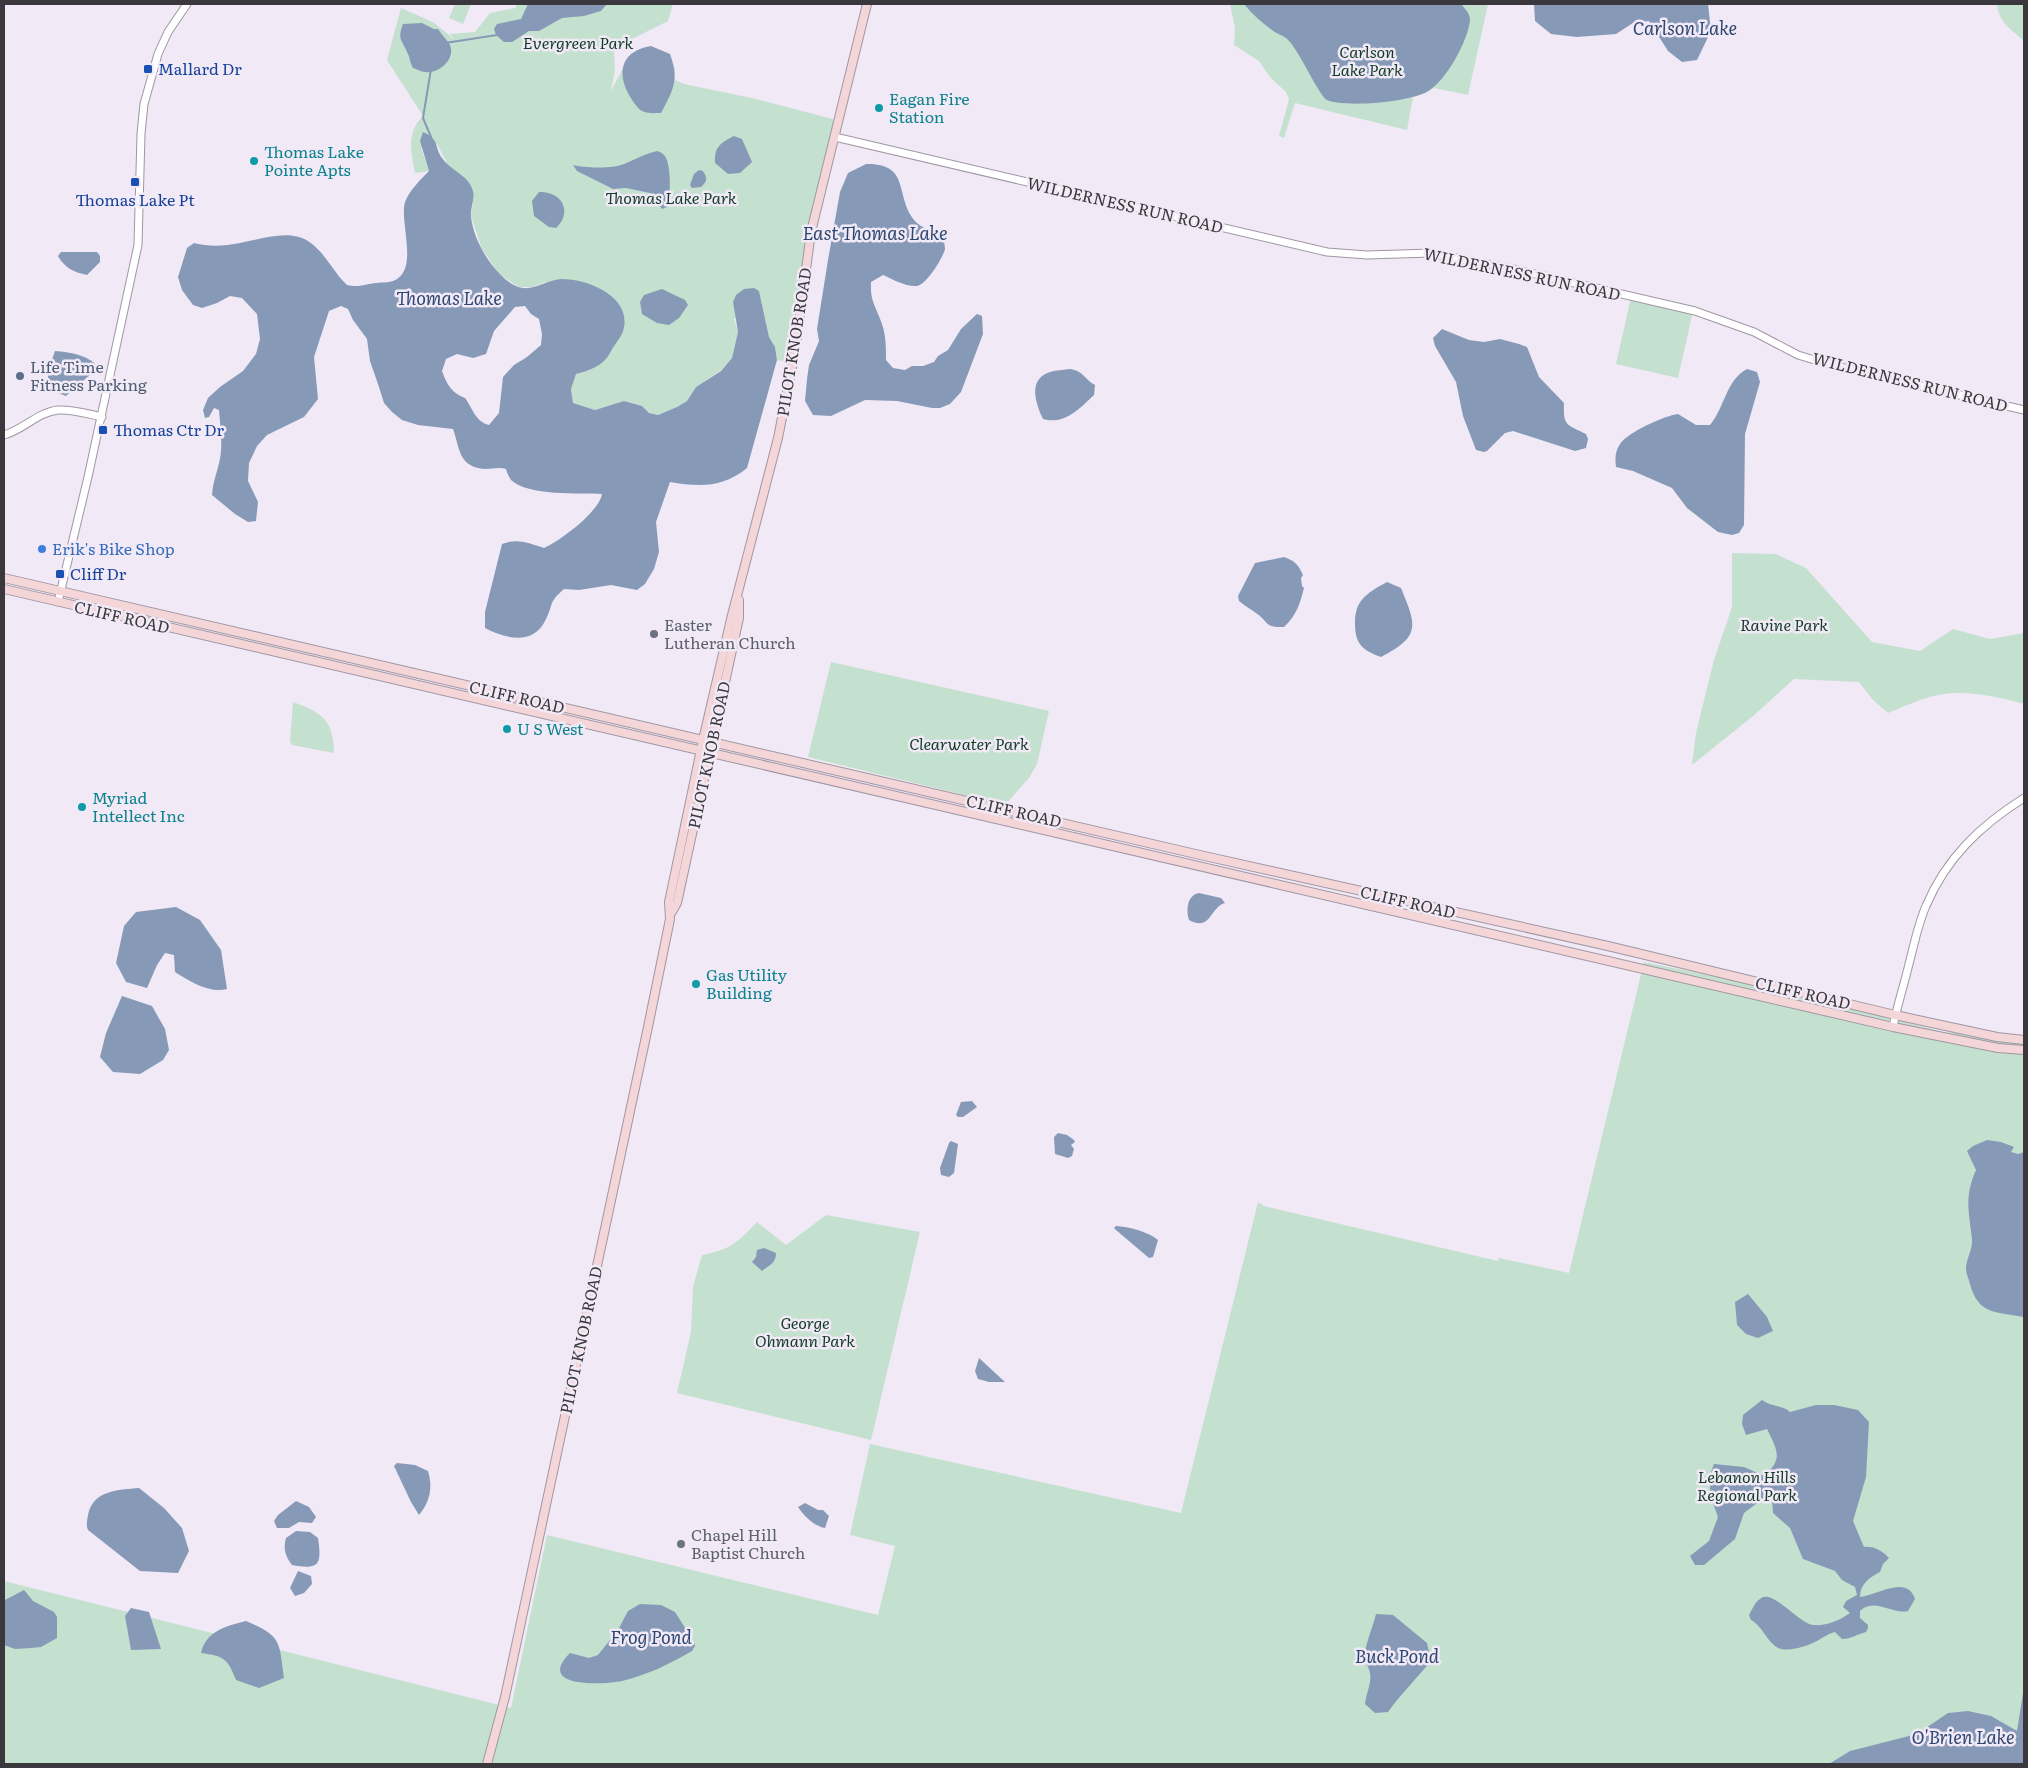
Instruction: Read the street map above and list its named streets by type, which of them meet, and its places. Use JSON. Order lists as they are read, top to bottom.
{
  "streets": {
    "main road": ["PILOT KNOB ROAD", "CLIFF ROAD"],
    "street": ["WILDERNESS RUN ROAD"]
  },
  "crossings": [
    ["WILDERNESS RUN ROAD", "PILOT KNOB ROAD"],
    ["PILOT KNOB ROAD", "CLIFF ROAD"]
  ],
  "water": [
    "Carlson Lake",
    "East Thomas Lake",
    "Thomas Lake",
    "Frog Pond",
    "Buck Pond",
    "O'Brien Lake"
  ],
  "parks": [
    "Evergreen Park",
    "Carlson Lake Park",
    "Thomas Lake Park",
    "Ravine Park",
    "Clearwater Park",
    "George Ohmann Park",
    "Lebanon Hills Regional Park"
  ],
  "places": {
    "transit": [
      "Mallard Dr",
      "Thomas Lake Pt",
      "Thomas Ctr Dr",
      "Cliff Dr"
    ],
    "other": [
      "Eagan Fire Station",
      "Thomas Lake Pointe Apts",
      "Life Time Fitness Parking",
      "Erik's Bike Shop",
      "Easter Lutheran Church",
      "U S West",
      "Myriad Intellect Inc",
      "Gas Utility Building",
      "Chapel Hill Baptist Church"
    ]
  }
}
